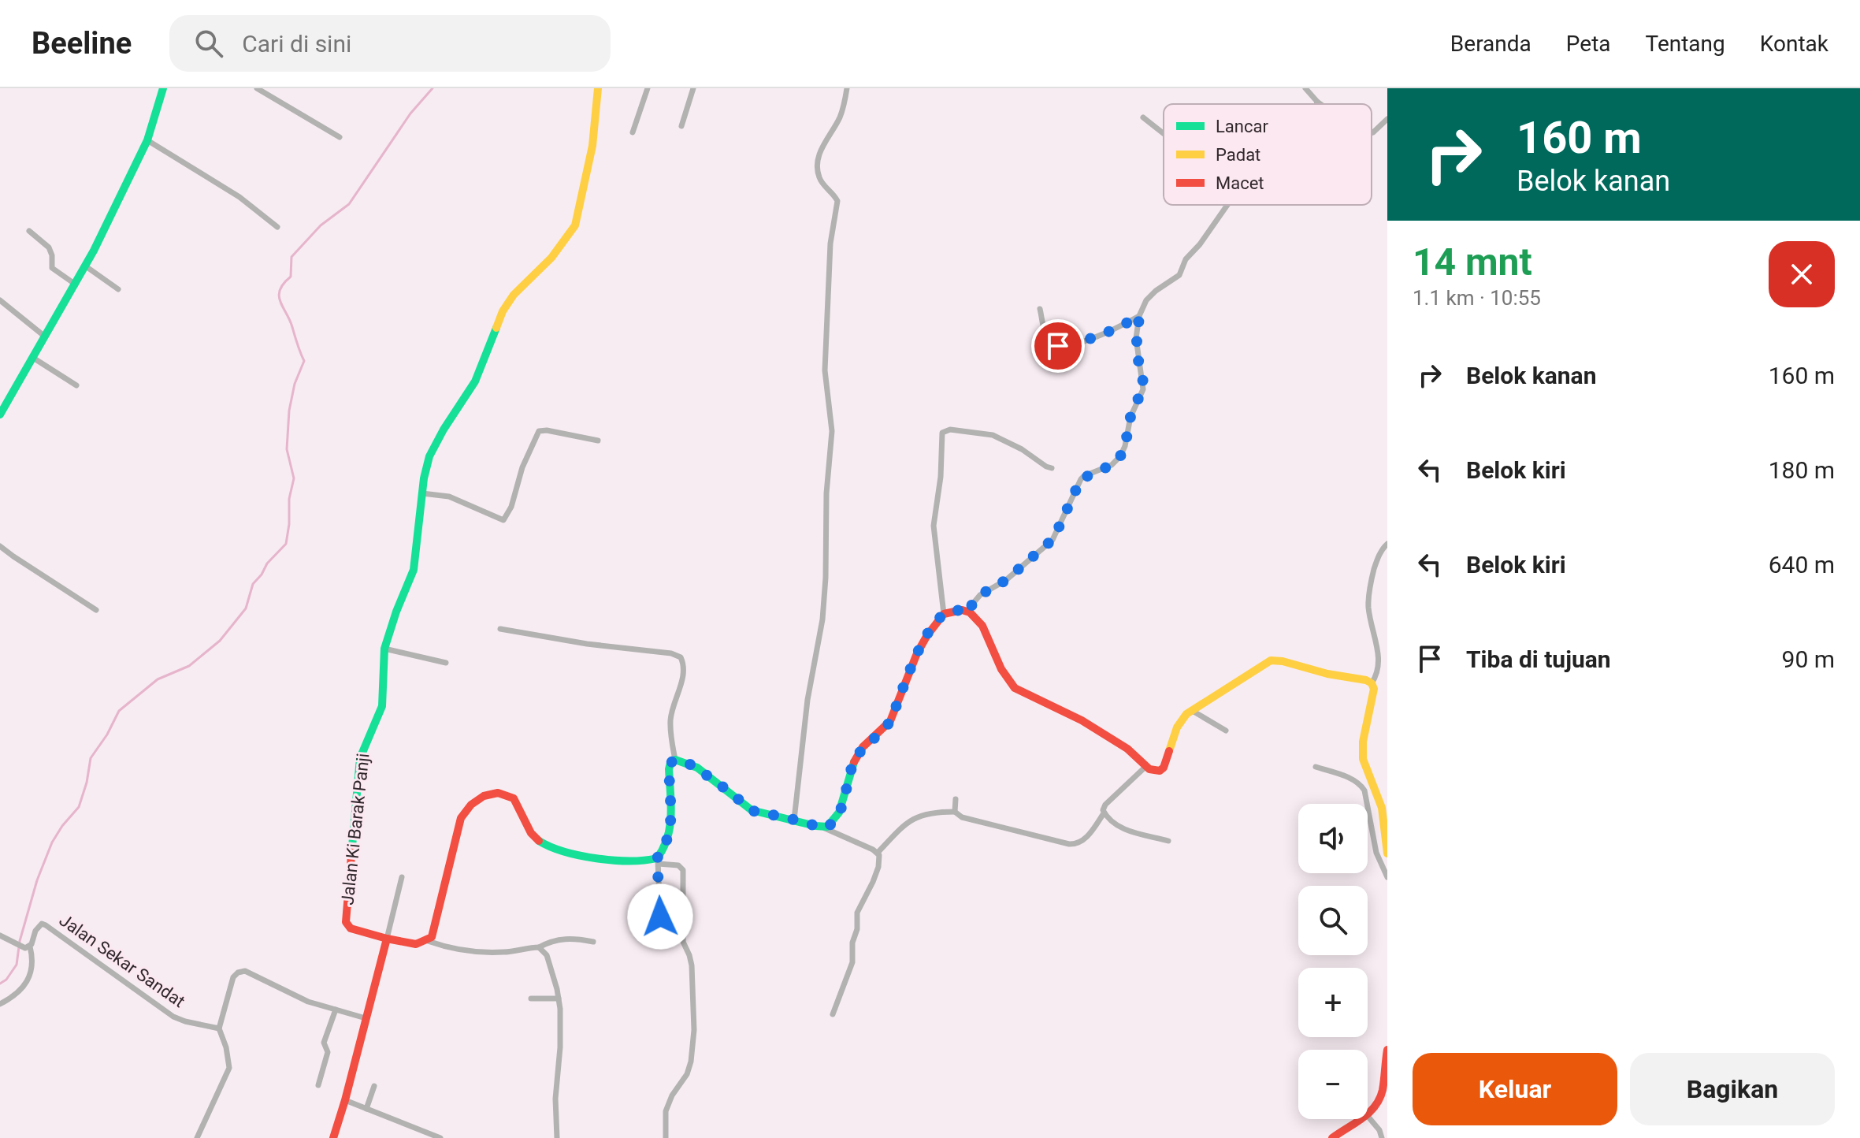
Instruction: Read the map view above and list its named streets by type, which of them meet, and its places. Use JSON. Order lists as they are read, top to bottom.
{
  "streets": {
    "street": ["Jalan Ki Barak Panji", "Jalan Sekar Sandat"]
  },
  "legend": ["Lancar", "Padat", "Macet"],
  "page": {
    "header": "Beeline",
    "search": "Cari di sini",
    "nav": [
      "Beranda",
      "Peta",
      "Tentang",
      "Kontak"
    ],
    "turn": ["160 m", "Belok kanan"],
    "heading": ["14 mnt", "1.1 km · 10:55"],
    "list": [
      {
        "name": "Belok kanan",
        "value": "160 m"
      },
      {
        "name": "Belok kiri",
        "value": "180 m"
      },
      {
        "name": "Belok kiri",
        "value": "640 m"
      },
      {
        "name": "Tiba di tujuan",
        "value": "90 m"
      }
    ],
    "map_buttons": ["+", "−"],
    "buttons": ["Keluar", "Bagikan"]
  }
}
